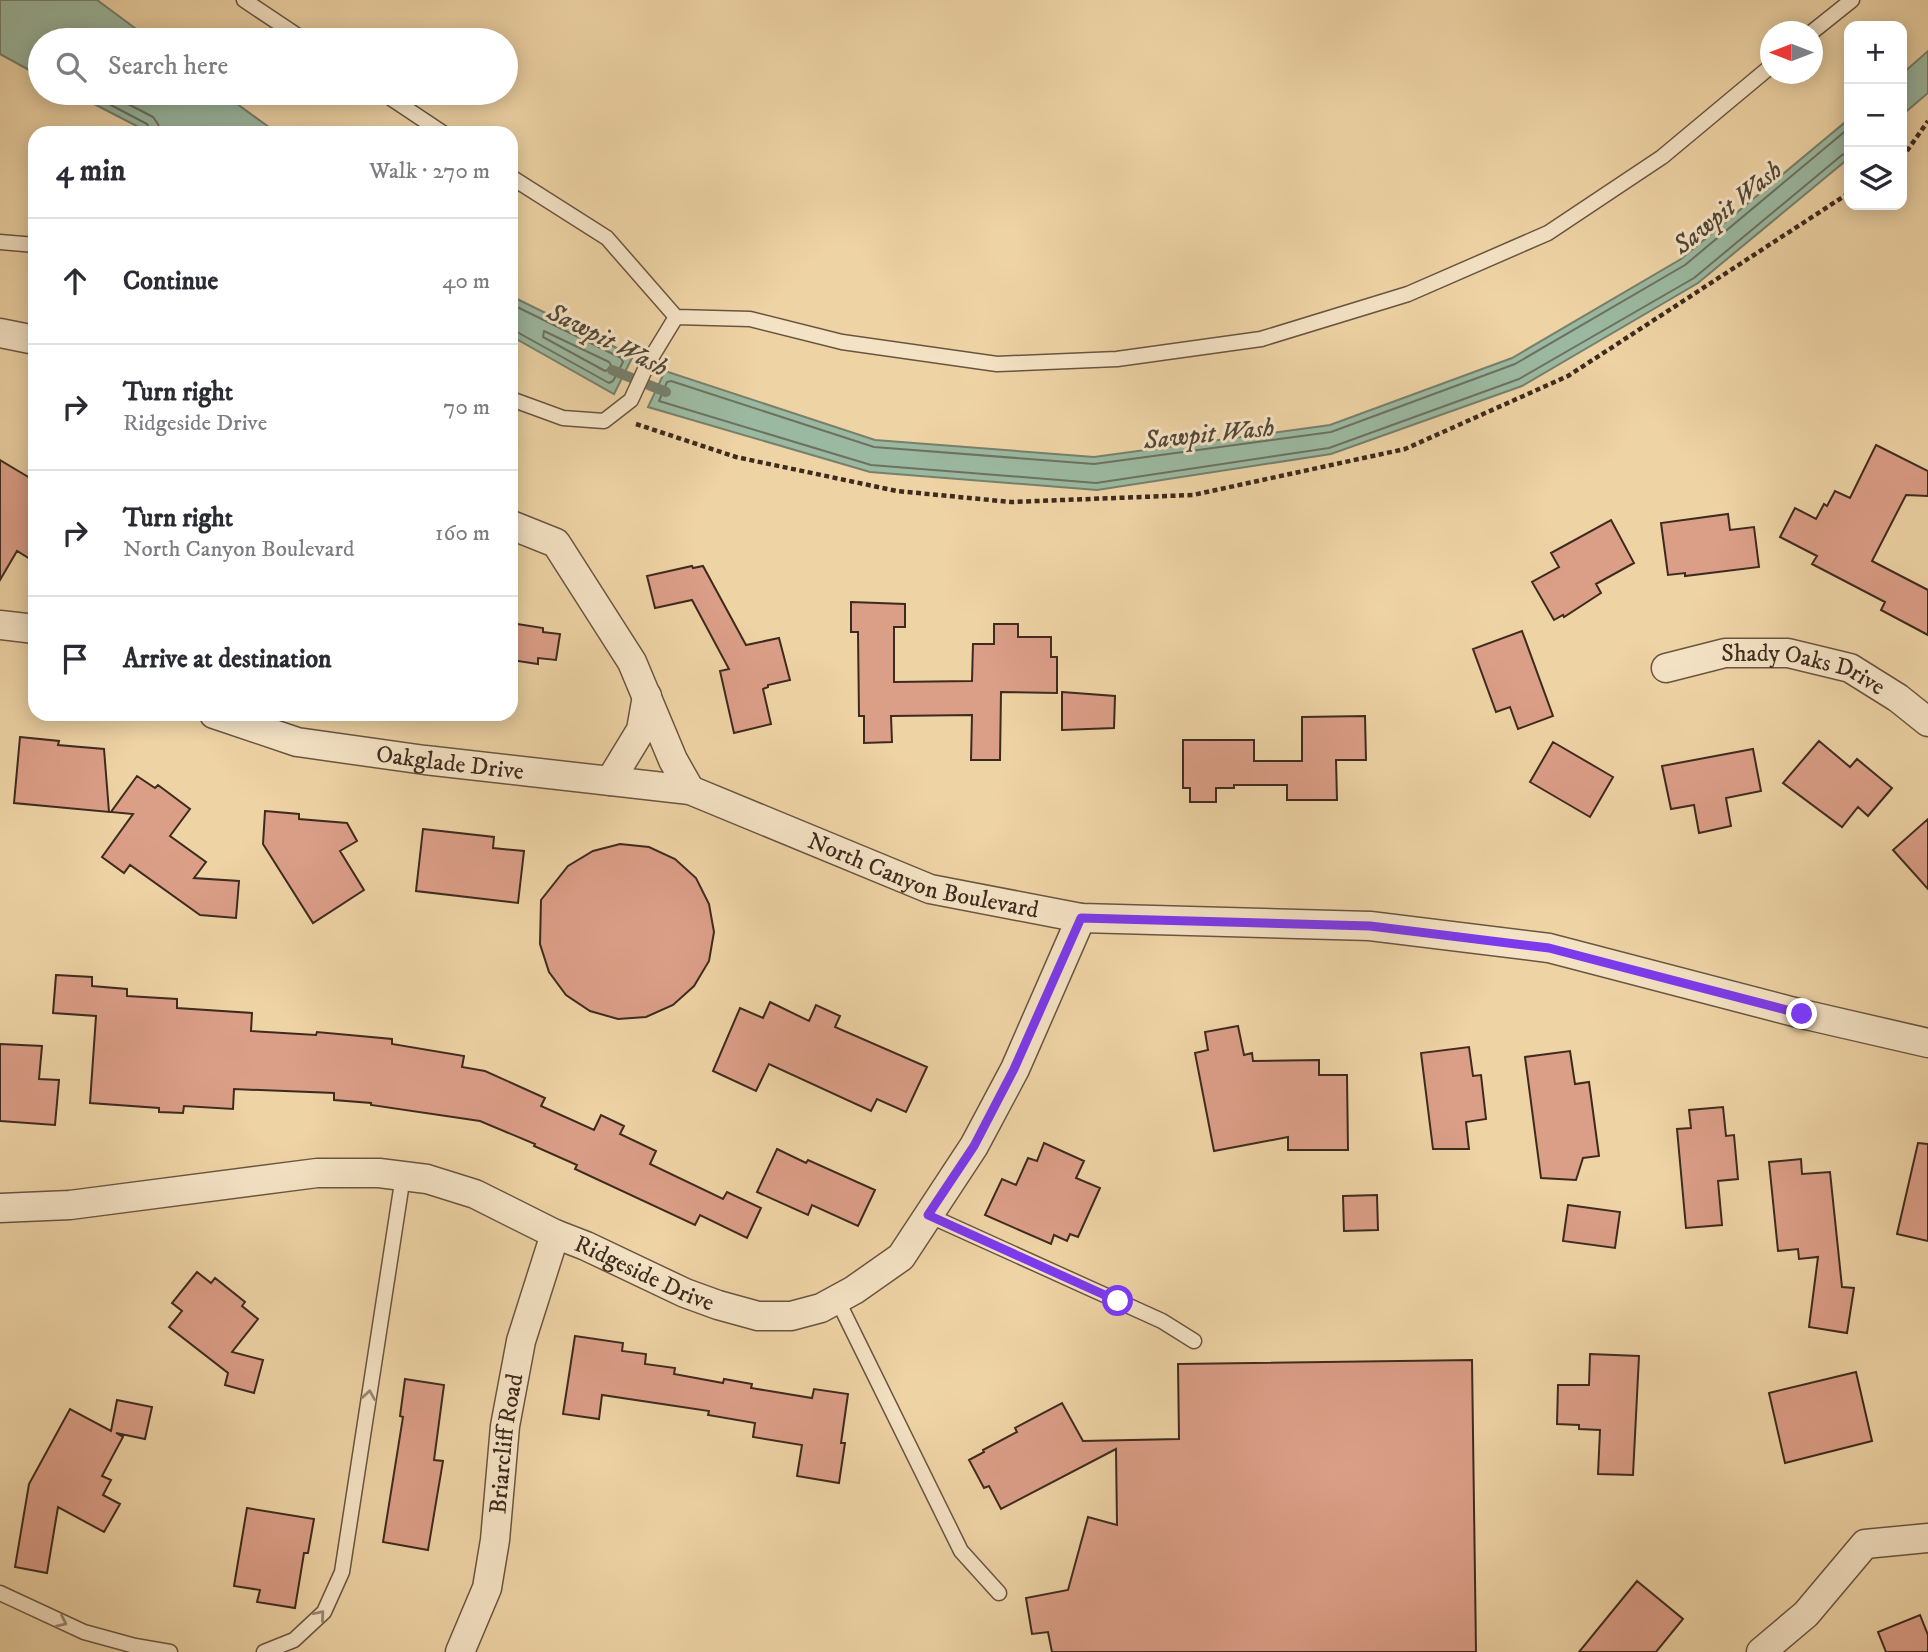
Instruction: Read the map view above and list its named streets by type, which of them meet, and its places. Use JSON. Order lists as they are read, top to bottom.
{
  "streets": {
    "street": [
      "Shady Oaks Drive",
      "Oakglade Drive",
      "North Canyon Boulevard",
      "Ridgeside Drive",
      "Briarcliff Road"
    ]
  },
  "crossings": [
    ["Oakglade Drive", "North Canyon Boulevard"],
    ["North Canyon Boulevard", "Ridgeside Drive"],
    ["Ridgeside Drive", "Briarcliff Road"]
  ],
  "water": ["Sawpit Wash"],
  "north": "left",
  "page": {
    "map_buttons": ["+", "−"],
    "search": "Search here",
    "heading": ["4 min", "Walk · 270 m"],
    "list": [
      ["Continue", "40 m"],
      ["Turn right", "Ridgeside Drive", "70 m"],
      ["Turn right", "North Canyon Boulevard", "160 m"],
      "Arrive at destination"
    ]
  }
}
